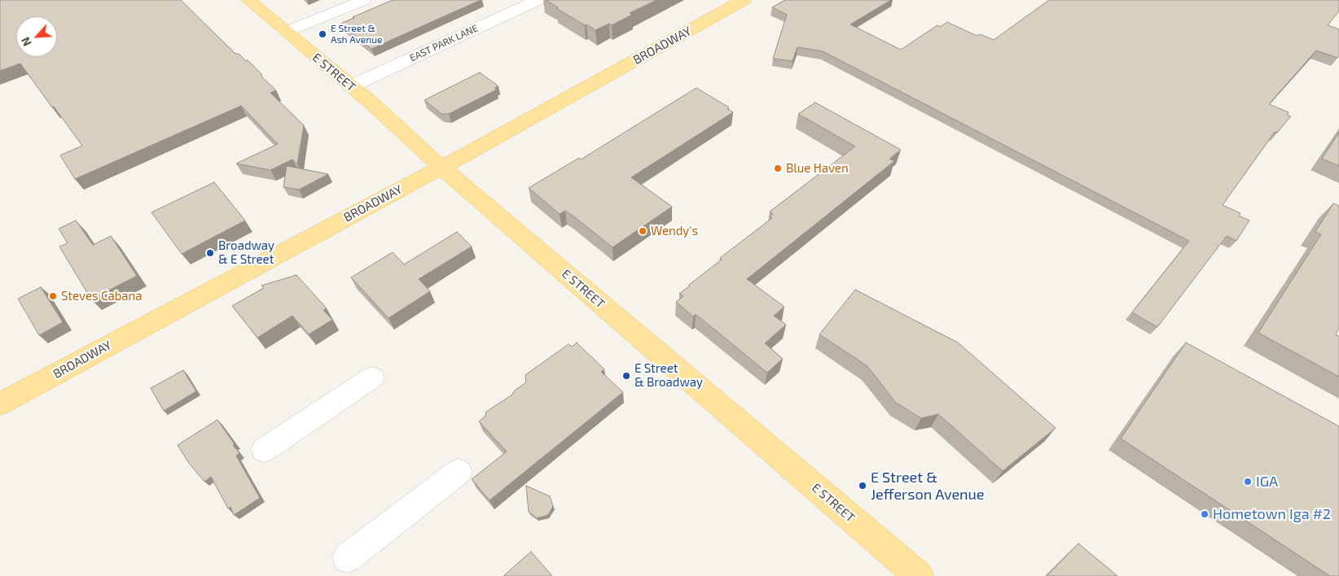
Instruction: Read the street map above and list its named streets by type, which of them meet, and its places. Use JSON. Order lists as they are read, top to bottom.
{
  "streets": {
    "main road": ["BROADWAY", "E STREET"],
    "street": ["EAST PARK LANE"]
  },
  "crossings": [
    ["EAST PARK LANE", "E STREET"],
    ["BROADWAY", "E STREET"]
  ],
  "places": [
    "E Street & Ash Avenue",
    "Blue Haven",
    "Wendy's",
    "Broadway & E Street",
    "Steves Cabana",
    "E Street & Broadway",
    "IGA",
    "E Street & Jefferson Avenue",
    "Hometown Iga #2"
  ],
  "north": "bottom left"
}
